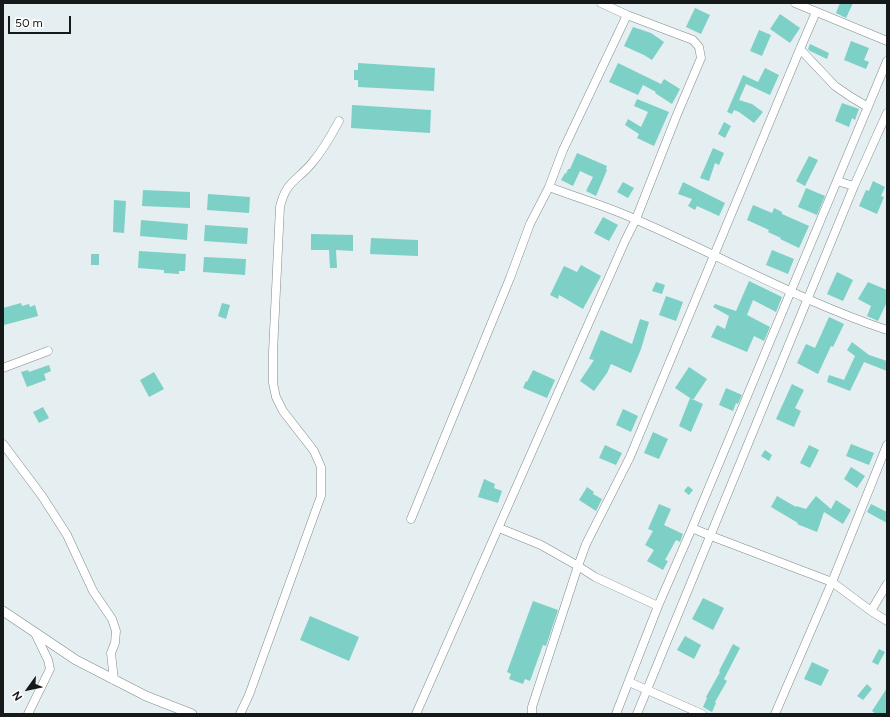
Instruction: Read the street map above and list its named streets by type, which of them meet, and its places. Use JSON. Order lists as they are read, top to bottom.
{
  "scale_bar": "50 m",
  "north": "bottom left"
}
